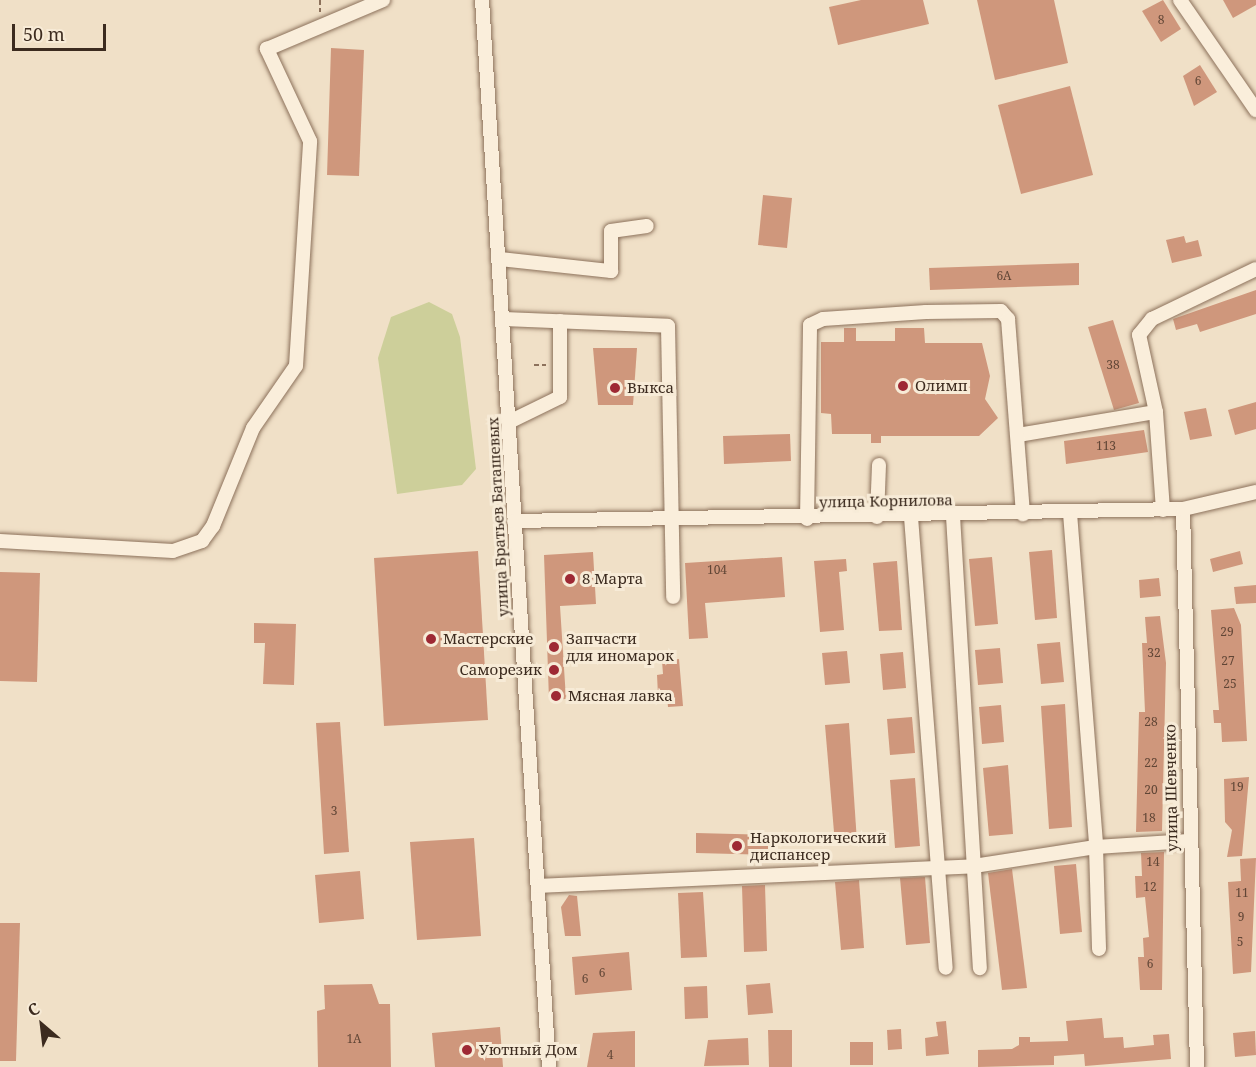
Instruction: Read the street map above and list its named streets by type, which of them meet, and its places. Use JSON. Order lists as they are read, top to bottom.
{
  "streets": {
    "street": ["улица Корнилова", "улица Братьев Баташевых", "улица Шевченко"]
  },
  "crossings": [
    ["улица Корнилова", "улица Братьев Баташевых"],
    ["улица Корнилова", "улица Шевченко"]
  ],
  "places": [
    "Олимп",
    "Выкса",
    "8 Марта",
    "Мастерские",
    "Запчасти для иномарок",
    "Саморезик",
    "Мясная лавка",
    "Наркологический диспансер",
    "Уютный Дом"
  ],
  "house_numbers": [
    "8",
    "6",
    "6А",
    "38",
    "113",
    "104",
    "29",
    "32",
    "27",
    "25",
    "28",
    "22",
    "19",
    "20",
    "3",
    "18",
    "14",
    "12",
    "11",
    "9",
    "5",
    "6",
    "6",
    "6",
    "1А",
    "4"
  ],
  "scale_bar": "50 m",
  "north": "top left"
}
